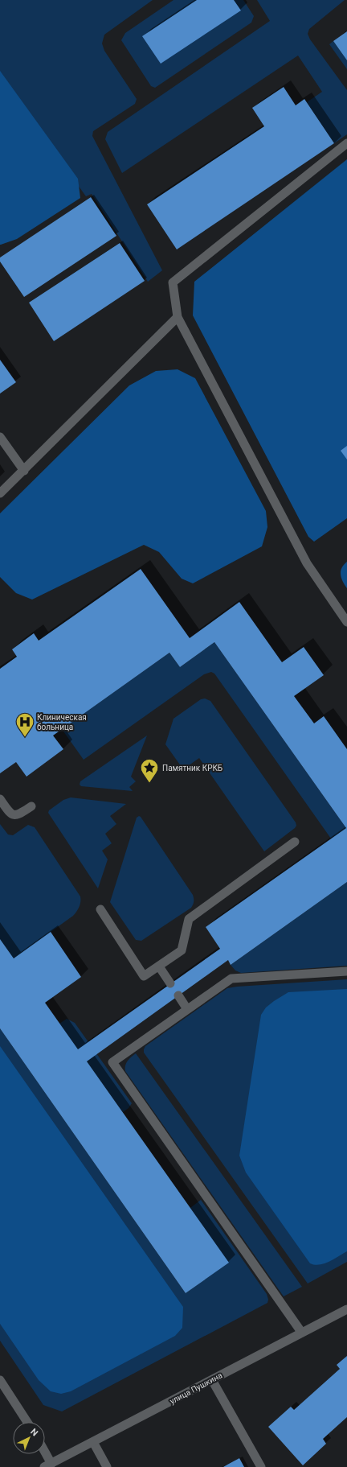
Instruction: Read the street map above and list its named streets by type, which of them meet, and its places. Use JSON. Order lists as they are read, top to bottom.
{
  "streets": {
    "street": ["улица Пушкина"]
  },
  "places": {
    "hospital": ["Клиническая больница"],
    "place": ["Памятник КРКБ"]
  },
  "north": "top right"
}
